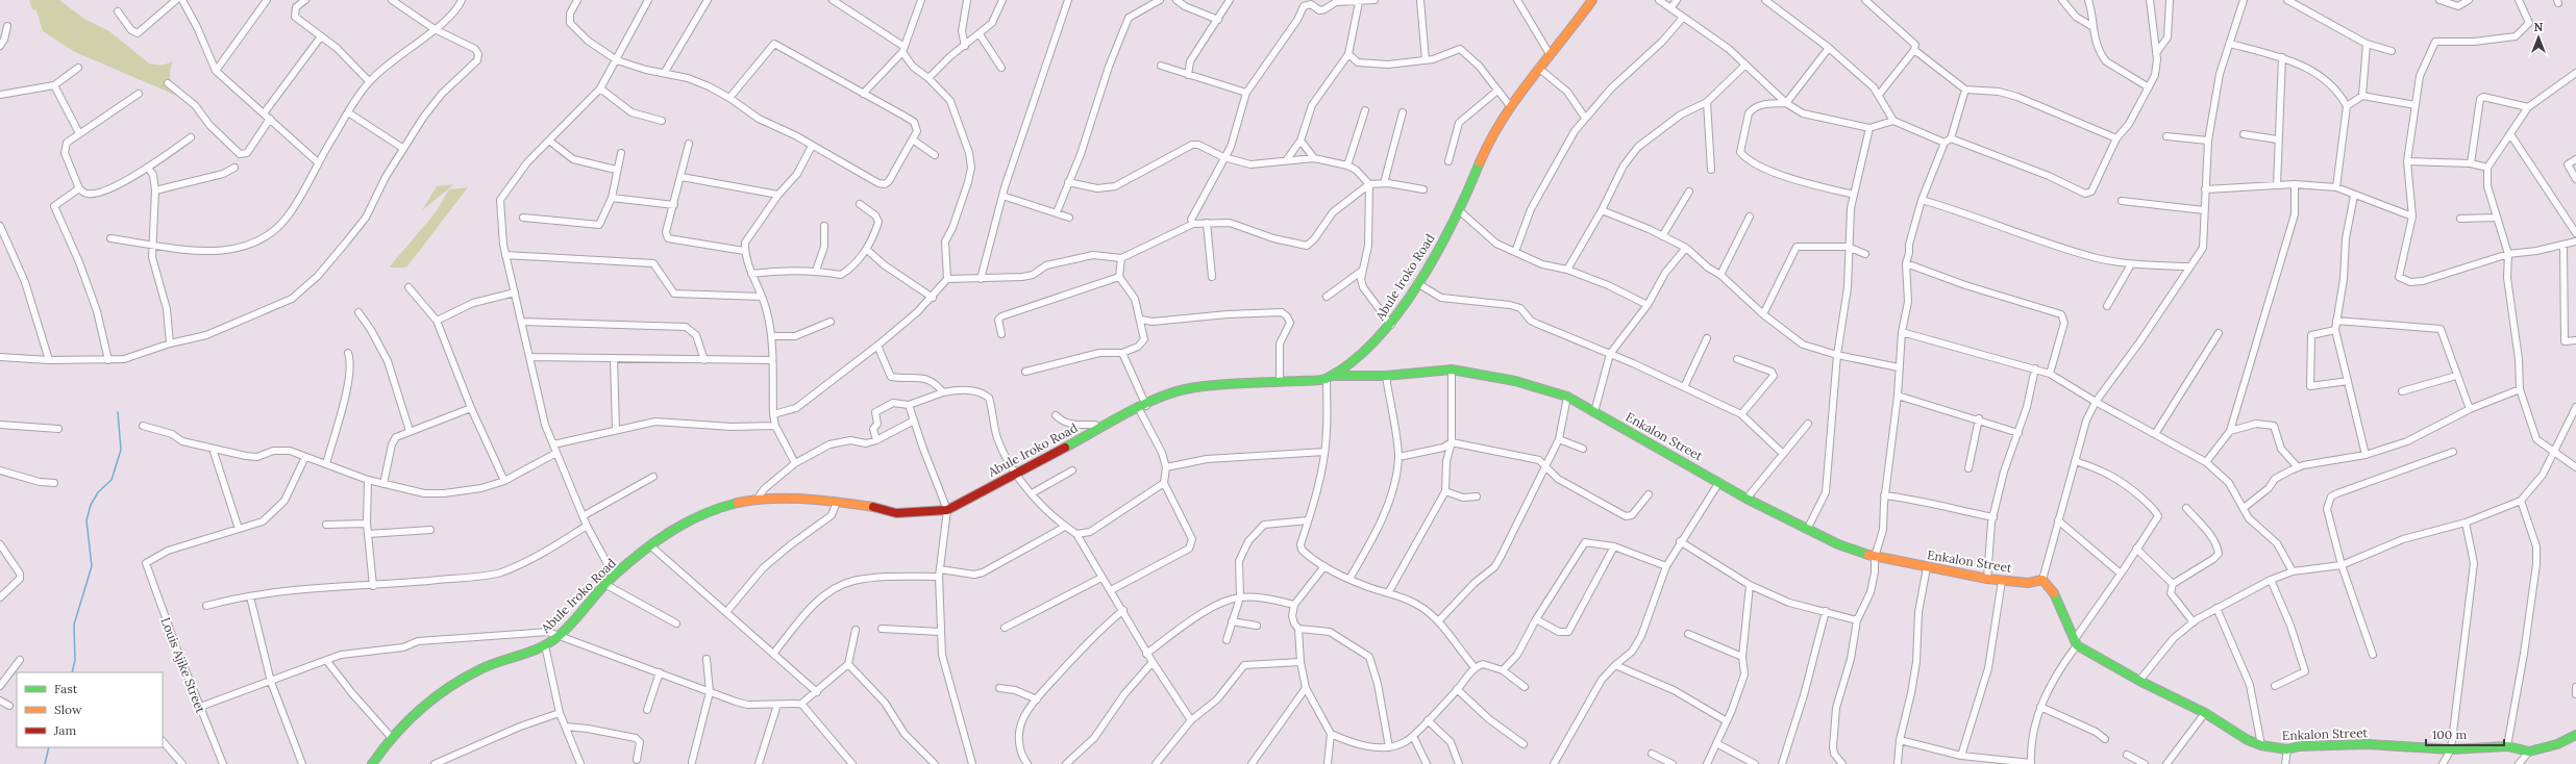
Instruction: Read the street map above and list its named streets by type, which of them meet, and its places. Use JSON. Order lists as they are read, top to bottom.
{
  "streets": {
    "street": ["Abule Iroko Road", "Enkalon Street", "Louis Ajike Street"]
  },
  "crossings": [
    ["Abule Iroko Road", "Enkalon Street"]
  ],
  "legend": ["Fast", "Slow", "Jam"],
  "scale_bar": "100 m",
  "north": "top"
}
